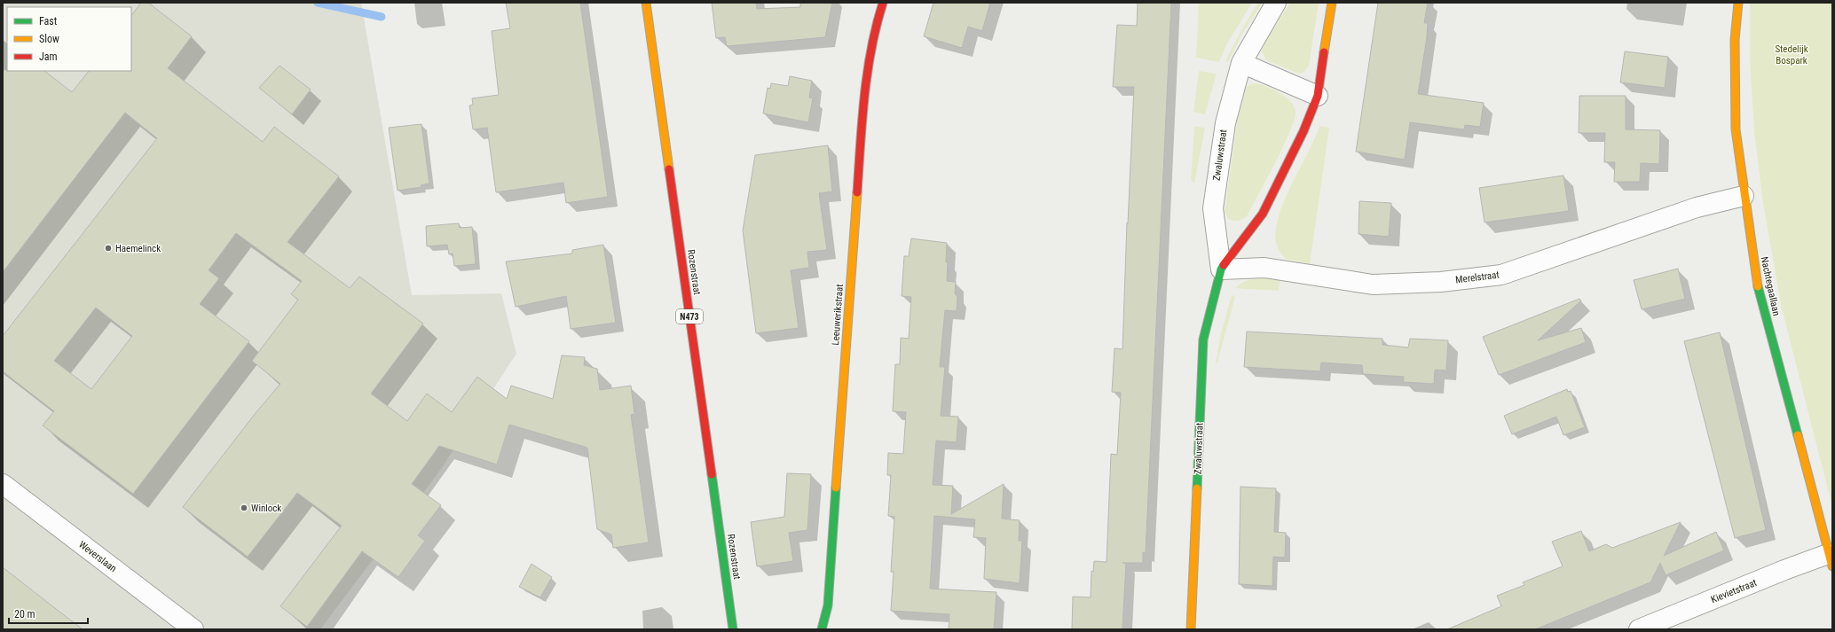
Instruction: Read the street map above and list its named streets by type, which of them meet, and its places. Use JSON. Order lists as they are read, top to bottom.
{
  "streets": {
    "street": [
      "Zwaluwstraat",
      "Rozenstraat",
      "Merelstraat",
      "Nachtegaallaan",
      "Leeuwerikstraat",
      "N473",
      "Weverslaan",
      "Kievietstraat"
    ]
  },
  "crossings": [
    ["Zwaluwstraat", "Merelstraat"],
    ["Merelstraat", "Nachtegaallaan"],
    ["Nachtegaallaan", "Kievietstraat"]
  ],
  "parks": ["Stedelijk Bospark"],
  "places": ["Haemelinck", "Winlock"],
  "legend": ["Fast", "Slow", "Jam"],
  "scale_bar": "20 m"
}
